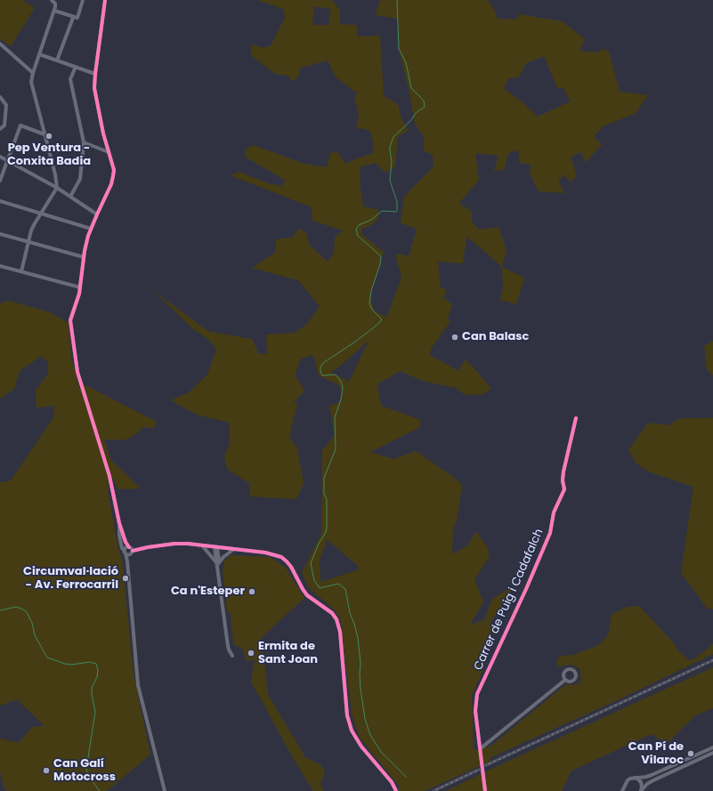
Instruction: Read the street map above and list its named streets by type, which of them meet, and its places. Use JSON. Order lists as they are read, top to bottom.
{
  "streets": {
    "street": ["Carrer de Puig i Cadafalch"]
  },
  "places": [
    "Pep Ventura - Conxita Badia",
    "Can Balasc",
    "Circumval·lació - Av. Ferrocarril",
    "Ca n'Esteper",
    "Ermita de Sant Joan",
    "Can Pí de Vilaroc",
    "Can Galí Motocross"
  ]
}
